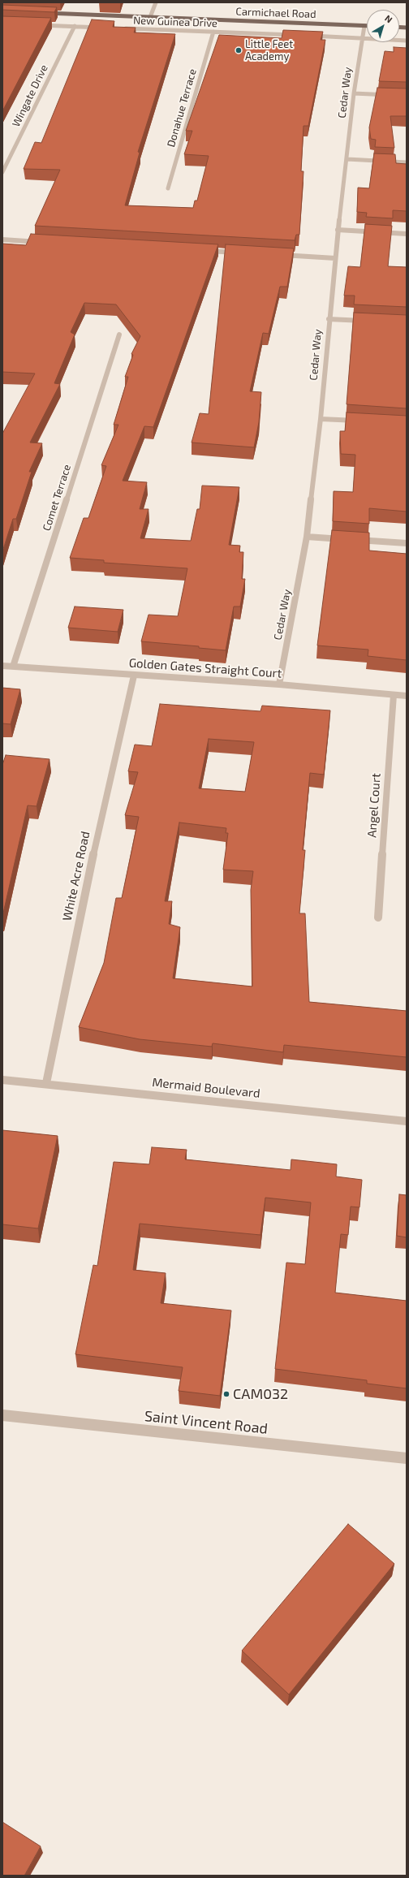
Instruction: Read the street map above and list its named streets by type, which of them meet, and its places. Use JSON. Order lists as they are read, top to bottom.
{
  "streets": {
    "main road": ["Carmichael Road"],
    "street": [
      "New Guinea Drive",
      "Cedar Way",
      "Wingate Drive",
      "Donahue Terrace",
      "Comet Terrace",
      "Golden Gates Straight Court",
      "Angel Court",
      "White Acre Road",
      "Mermaid Boulevard",
      "Saint Vincent Road"
    ]
  },
  "crossings": [
    ["Carmichael Road", "Cedar Way"],
    ["New Guinea Drive", "Donahue Terrace"],
    ["Cedar Way", "Golden Gates Straight Court"],
    ["Comet Terrace", "Golden Gates Straight Court"],
    ["Golden Gates Straight Court", "Angel Court"],
    ["Golden Gates Straight Court", "White Acre Road"],
    ["White Acre Road", "Mermaid Boulevard"]
  ],
  "places": ["Little Feet Academy", "CAM032"],
  "north": "top right"
}
